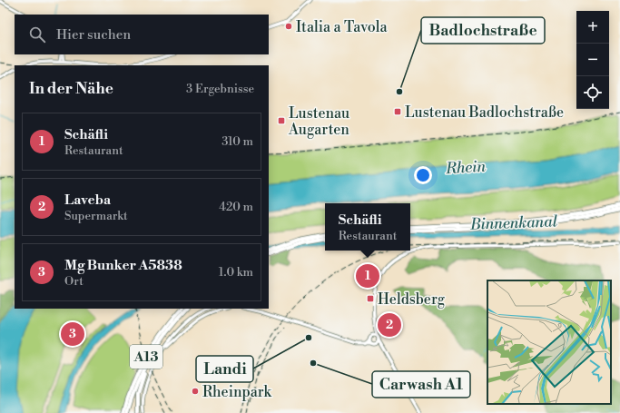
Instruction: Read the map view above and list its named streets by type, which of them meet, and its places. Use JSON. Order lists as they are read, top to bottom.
{
  "streets": {
    "highway": ["A13"]
  },
  "water": ["Rhein", "Binnenkanal"],
  "places": {
    "other": [
      "Italia a Tavola",
      "Badlochstraße",
      "Landi",
      "Carwash A1",
      "Rheinpark"
    ],
    "transit": ["Lustenau Badlochstraße", "Lustenau Augarten", "Heldsberg"]
  },
  "page": {
    "map_buttons": ["+", "−"],
    "search": "Hier suchen",
    "heading": ["In der Nähe", "3 Ergebnisse"],
    "list": [
      {
        "mark": "1",
        "name": "Schäfli",
        "note": "Restaurant",
        "value": "310 m"
      },
      {
        "mark": "2",
        "name": "Laveba",
        "note": "Supermarkt",
        "value": "420 m"
      },
      {
        "mark": "3",
        "name": "Mg Bunker A5838",
        "note": "Ort",
        "value": "1.0 km"
      }
    ],
    "popup": ["Schäfli", "Restaurant"],
    "pins": ["1", "2", "3"]
  }
}
